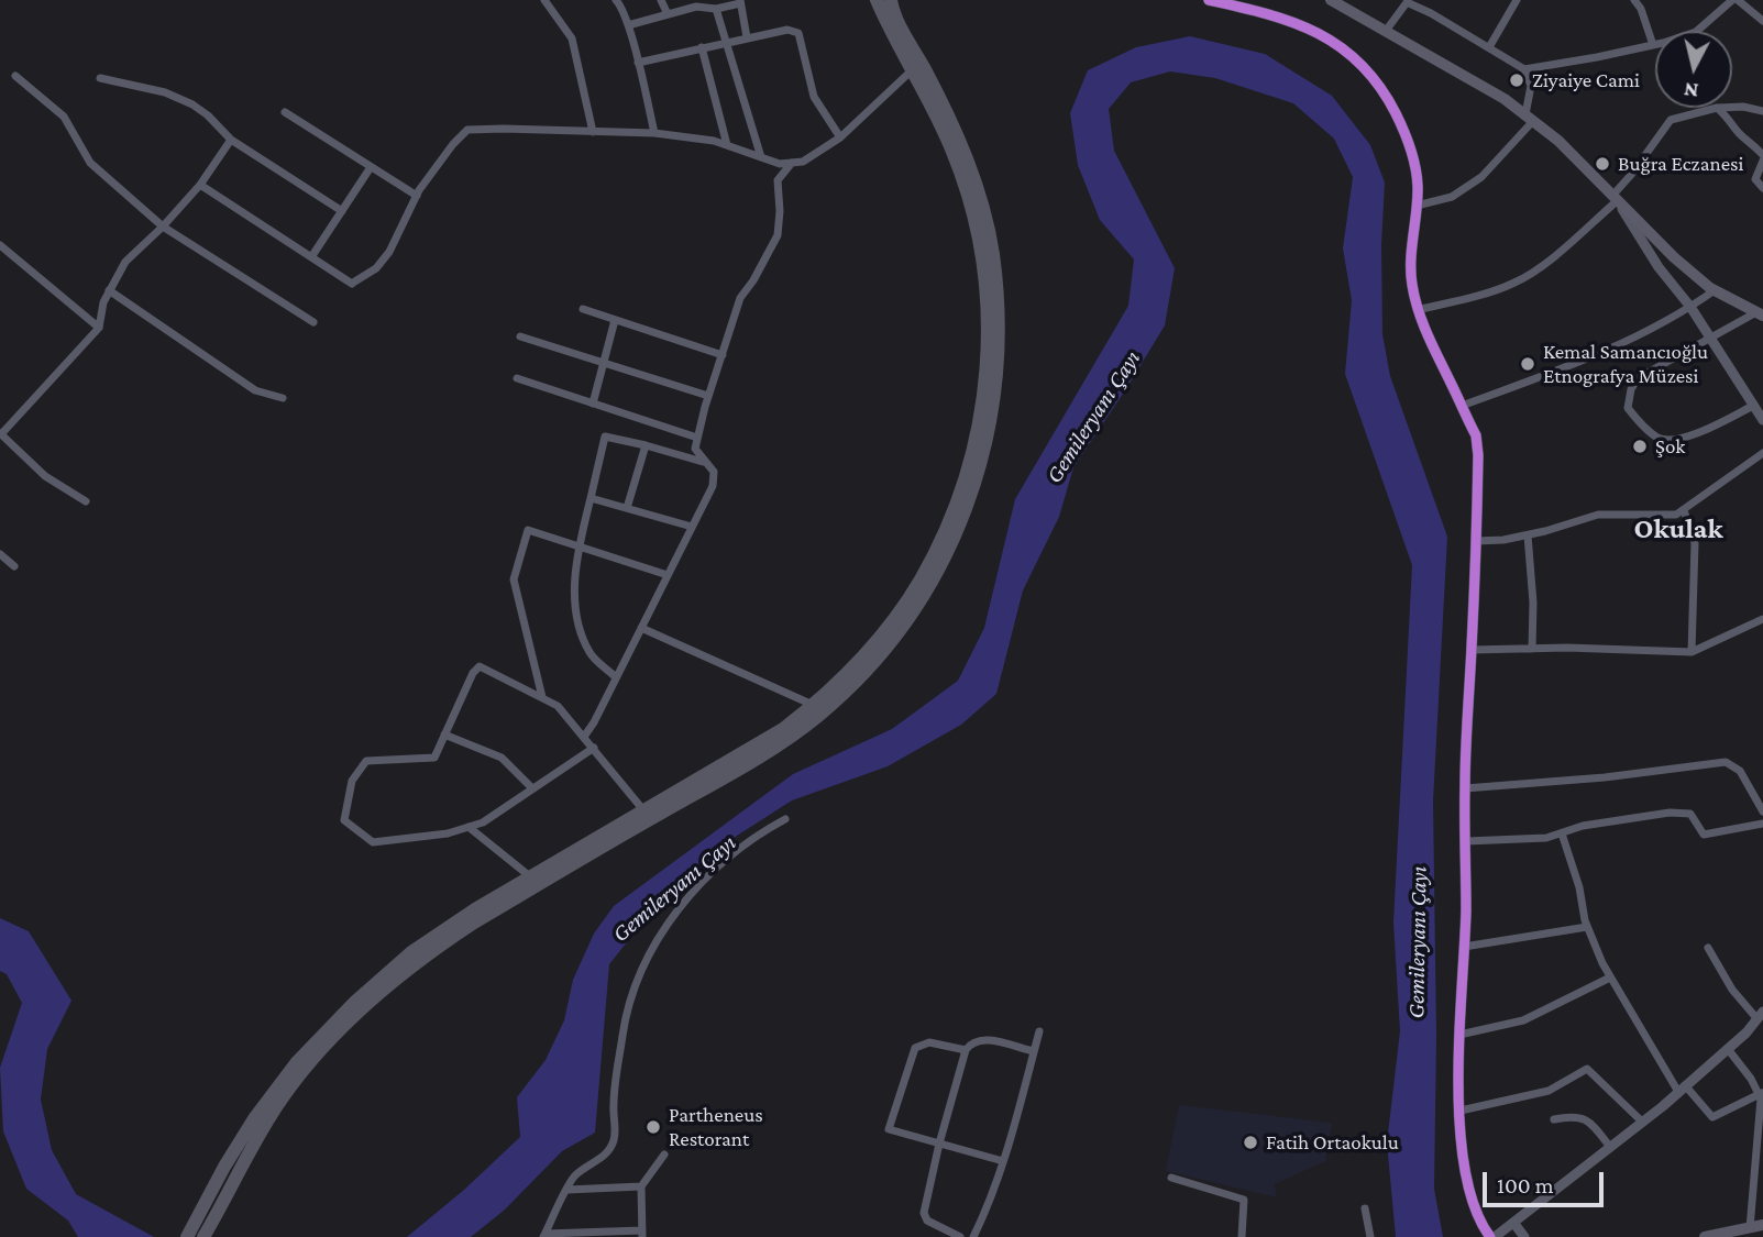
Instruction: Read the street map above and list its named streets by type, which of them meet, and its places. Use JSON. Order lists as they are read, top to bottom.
{
  "districts": ["Okulak"],
  "water": ["Gemileryanı Çayı"],
  "places": [
    "Ziyaiye Cami",
    "Buğra Eczanesi",
    "Kemal Samancıoğlu Etnografya Müzesi",
    "Şok",
    "Partheneus Restorant",
    "Fatih Ortaokulu"
  ],
  "scale_bar": "100 m",
  "north": "bottom"
}
